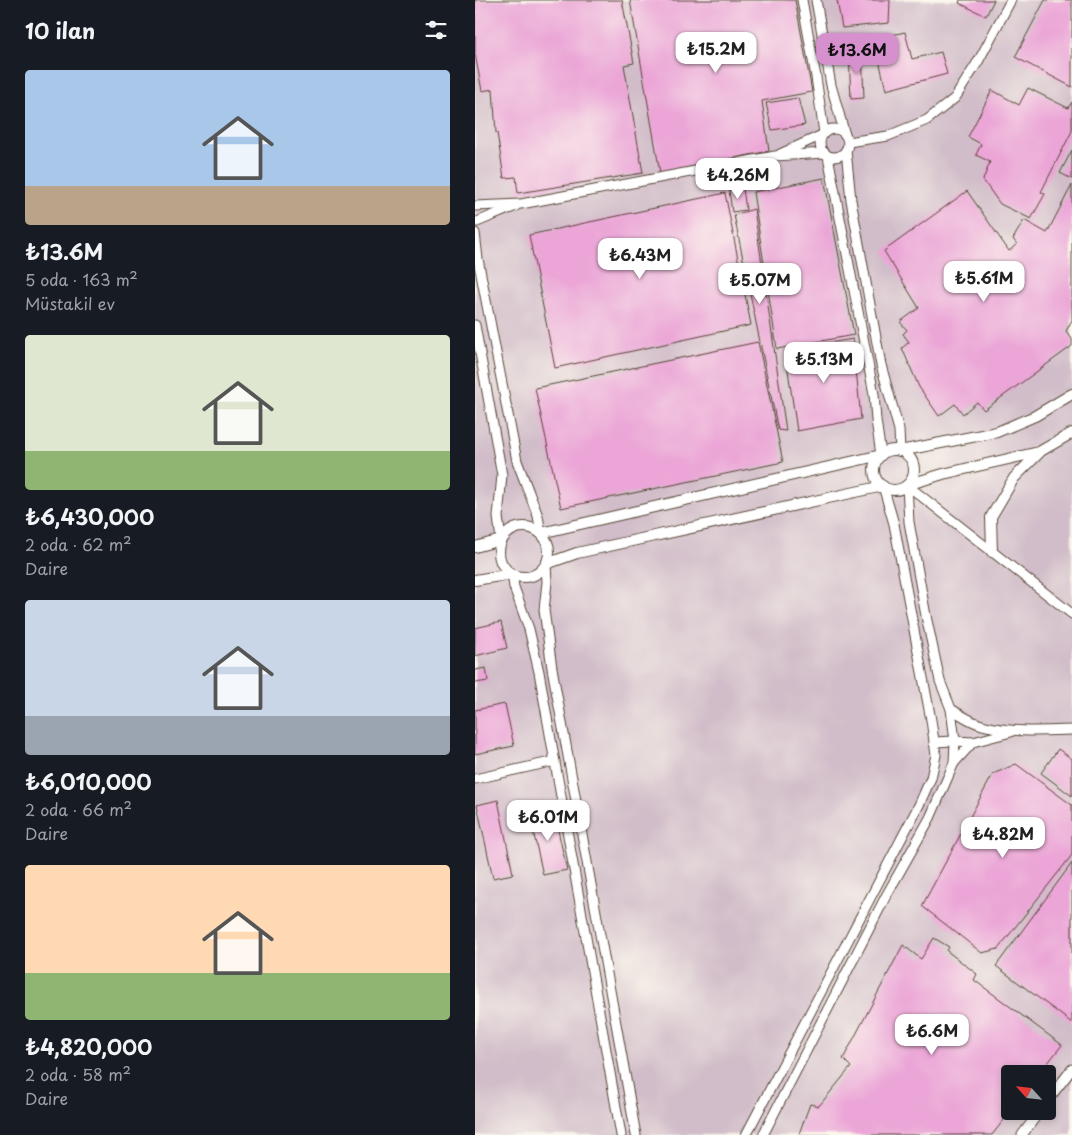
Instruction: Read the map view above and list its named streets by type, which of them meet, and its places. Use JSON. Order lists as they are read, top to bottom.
{
  "north": "top left",
  "page": {
    "heading": "10 ilan",
    "price": [
      "₺15.2M",
      "₺13.6M",
      "₺4.26M",
      "₺6.43M",
      "₺5.61M",
      "₺5.07M",
      "₺5.13M",
      "₺6.01M",
      "₺4.82M",
      "₺6.6M"
    ],
    "list": [
      {
        "name": "₺13.6M",
        "note": "5 oda · 163 m² · Müstakil ev"
      },
      {
        "name": "₺6,430,000",
        "note": "2 oda · 62 m² · Daire"
      },
      {
        "name": "₺6,010,000",
        "note": "2 oda · 66 m² · Daire"
      },
      {
        "name": "₺4,820,000",
        "note": "2 oda · 58 m² · Daire"
      }
    ]
  }
}
